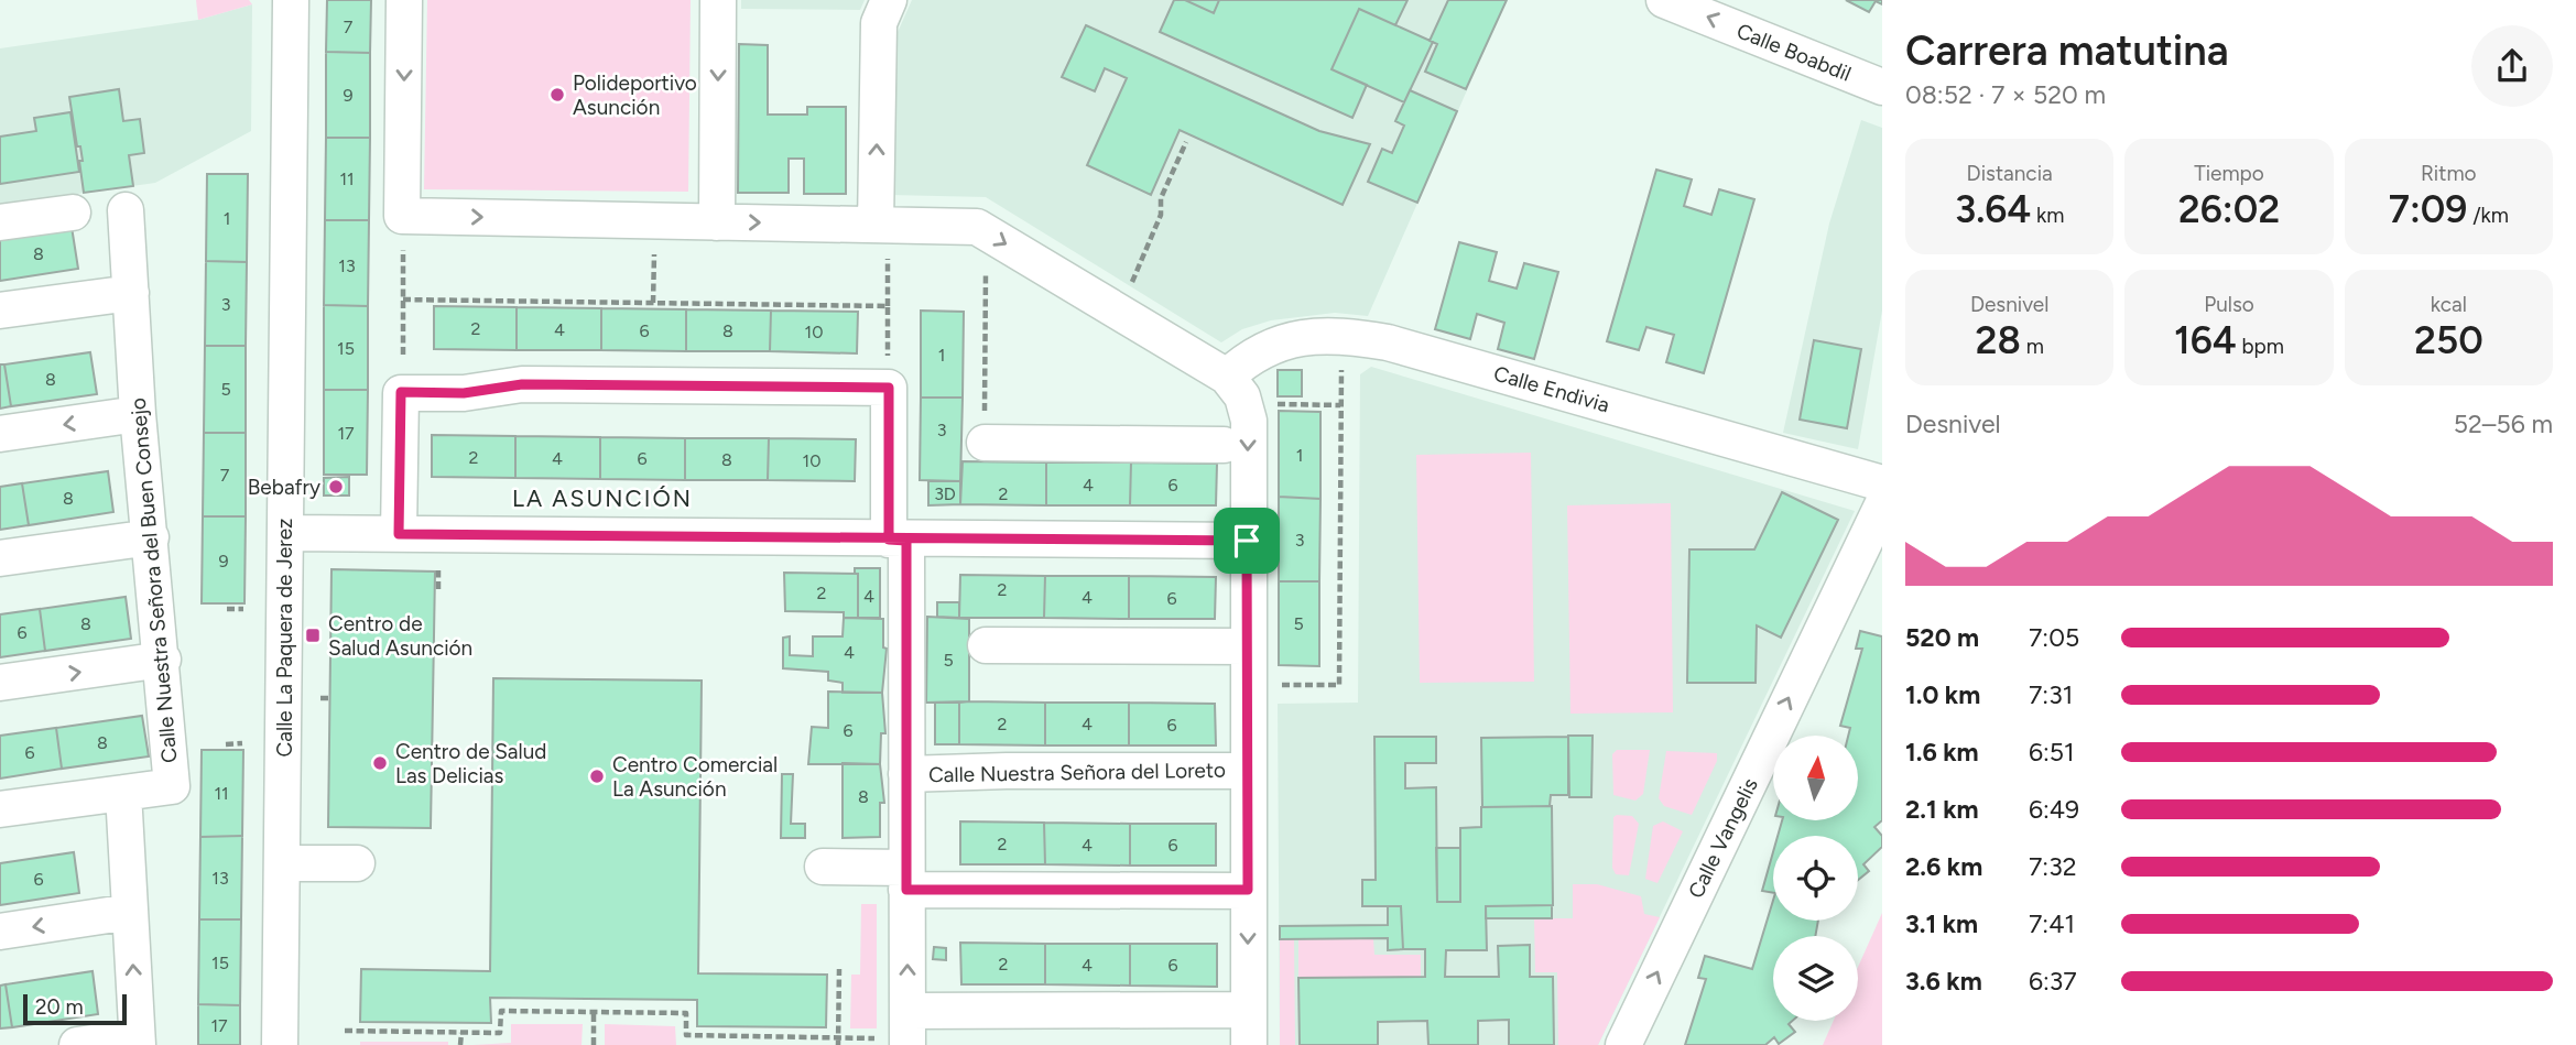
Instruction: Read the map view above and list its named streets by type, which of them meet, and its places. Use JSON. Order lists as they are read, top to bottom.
{
  "streets": {
    "street": [
      "Calle Boabdil",
      "Calle Endivia",
      "Calle Nuestra Señora del Buen Consejo",
      "Calle La Paquera de Jerez",
      "Calle Nuestra Señora del Loreto",
      "Calle Vangelis"
    ]
  },
  "one_way": ["Calle Boabdil", "Calle Vangelis"],
  "districts": ["LA ASUNCIÓN"],
  "places": {
    "other": [
      "Polideportivo Asunción",
      "Bebafry",
      "Centro de Salud Las Delicias",
      "Centro Comercial La Asunción"
    ],
    "transit": ["Centro de Salud Asunción"]
  },
  "house_numbers": [
    "7",
    "9",
    "11",
    "1",
    "8",
    "13",
    "3",
    "2",
    "4",
    "6",
    "8",
    "10",
    "15",
    "1",
    "8",
    "5",
    "3",
    "17",
    "1",
    "2",
    "4",
    "6",
    "8",
    "10",
    "7",
    "4",
    "6",
    "3D",
    "2",
    "8",
    "3",
    "9",
    "2",
    "2",
    "4",
    "4",
    "6",
    "8",
    "5",
    "6",
    "4",
    "5",
    "2",
    "4",
    "6",
    "6",
    "8",
    "6",
    "11",
    "8",
    "2",
    "4",
    "6",
    "13",
    "6",
    "15",
    "2",
    "4",
    "6",
    "17"
  ],
  "scale_bar": "20 m",
  "north": "top",
  "page": {
    "heading": ["Carrera matutina", "08:52 · 7 × 520 m"],
    "stats": [
      ["Distancia", "3.64 km"],
      ["Tiempo", "26:02"],
      ["Ritmo", "7:09 /km"],
      ["Desnivel", "28 m"],
      ["Pulso", "164 bpm"],
      ["kcal", "250"]
    ],
    "chart": ["Desnivel", "52–56 m"],
    "list": [
      {
        "name": "520 m",
        "note": "7:05"
      },
      {
        "name": "1.0 km",
        "note": "7:31"
      },
      {
        "name": "1.6 km",
        "note": "6:51"
      },
      {
        "name": "2.1 km",
        "note": "6:49"
      },
      {
        "name": "2.6 km",
        "note": "7:32"
      },
      {
        "name": "3.1 km",
        "note": "7:41"
      },
      {
        "name": "3.6 km",
        "note": "6:37"
      }
    ],
    "scale": "20 m"
  }
}
